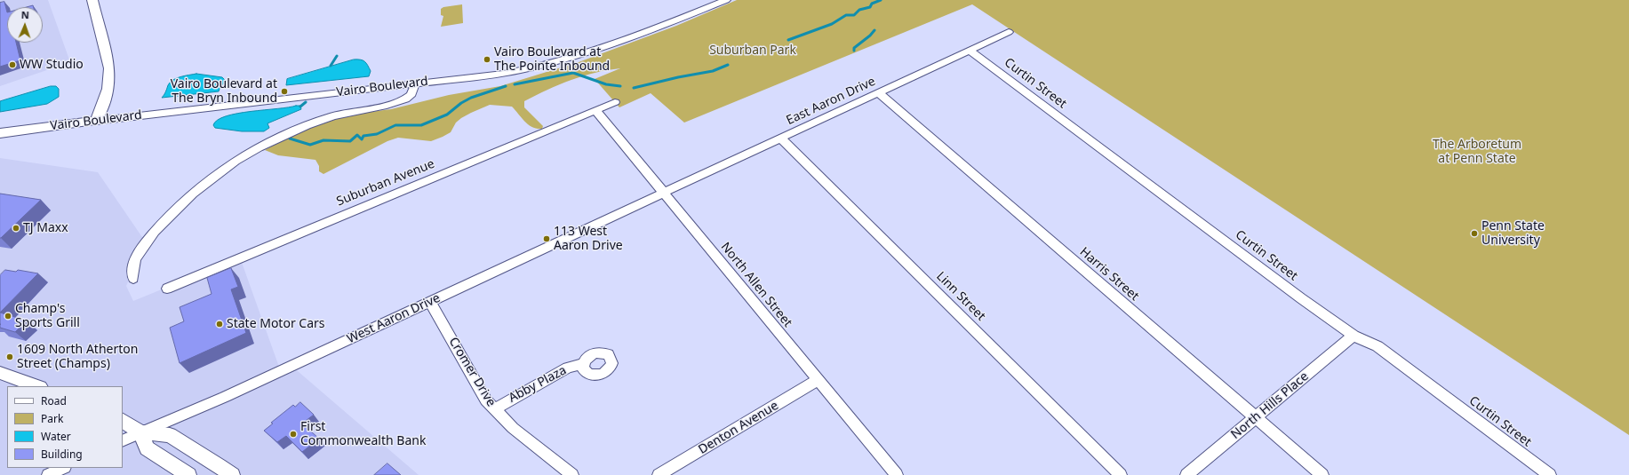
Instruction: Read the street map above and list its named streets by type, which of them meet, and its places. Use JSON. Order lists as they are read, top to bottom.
{
  "streets": {
    "main road": ["Vairo Boulevard"],
    "street": [
      "Curtin Street",
      "East Aaron Drive",
      "Suburban Avenue",
      "Harris Street",
      "North Allen Street",
      "Linn Street",
      "West Aaron Drive",
      "Cromer Drive",
      "Abby Plaza",
      "North Hills Place",
      "Denton Avenue"
    ]
  },
  "crossings": [
    ["Curtin Street", "East Aaron Drive"],
    ["Curtin Street", "North Hills Place"],
    ["East Aaron Drive", "Harris Street"],
    ["East Aaron Drive", "North Allen Street"],
    ["East Aaron Drive", "Linn Street"],
    ["East Aaron Drive", "West Aaron Drive"],
    ["Suburban Avenue", "North Allen Street"],
    ["Harris Street", "North Hills Place"],
    ["North Allen Street", "West Aaron Drive"],
    ["North Allen Street", "Denton Avenue"],
    ["West Aaron Drive", "Cromer Drive"],
    ["Cromer Drive", "Abby Plaza"]
  ],
  "parks": ["Suburban Park", "The Arboretum at Penn State"],
  "places": [
    "Vairo Boulevard at The Pointe Inbound",
    "WW Studio",
    "Vairo Boulevard at The Bryn Inbound",
    "TJ Maxx",
    "Penn State University",
    "113 West Aaron Drive",
    "Champ's Sports Grill",
    "State Motor Cars",
    "1609 North Atherton Street (Champs)",
    "First Commonwealth Bank"
  ],
  "legend": [
    "Road",
    "Park",
    "Water",
    "Building"
  ],
  "north": "top"
}
